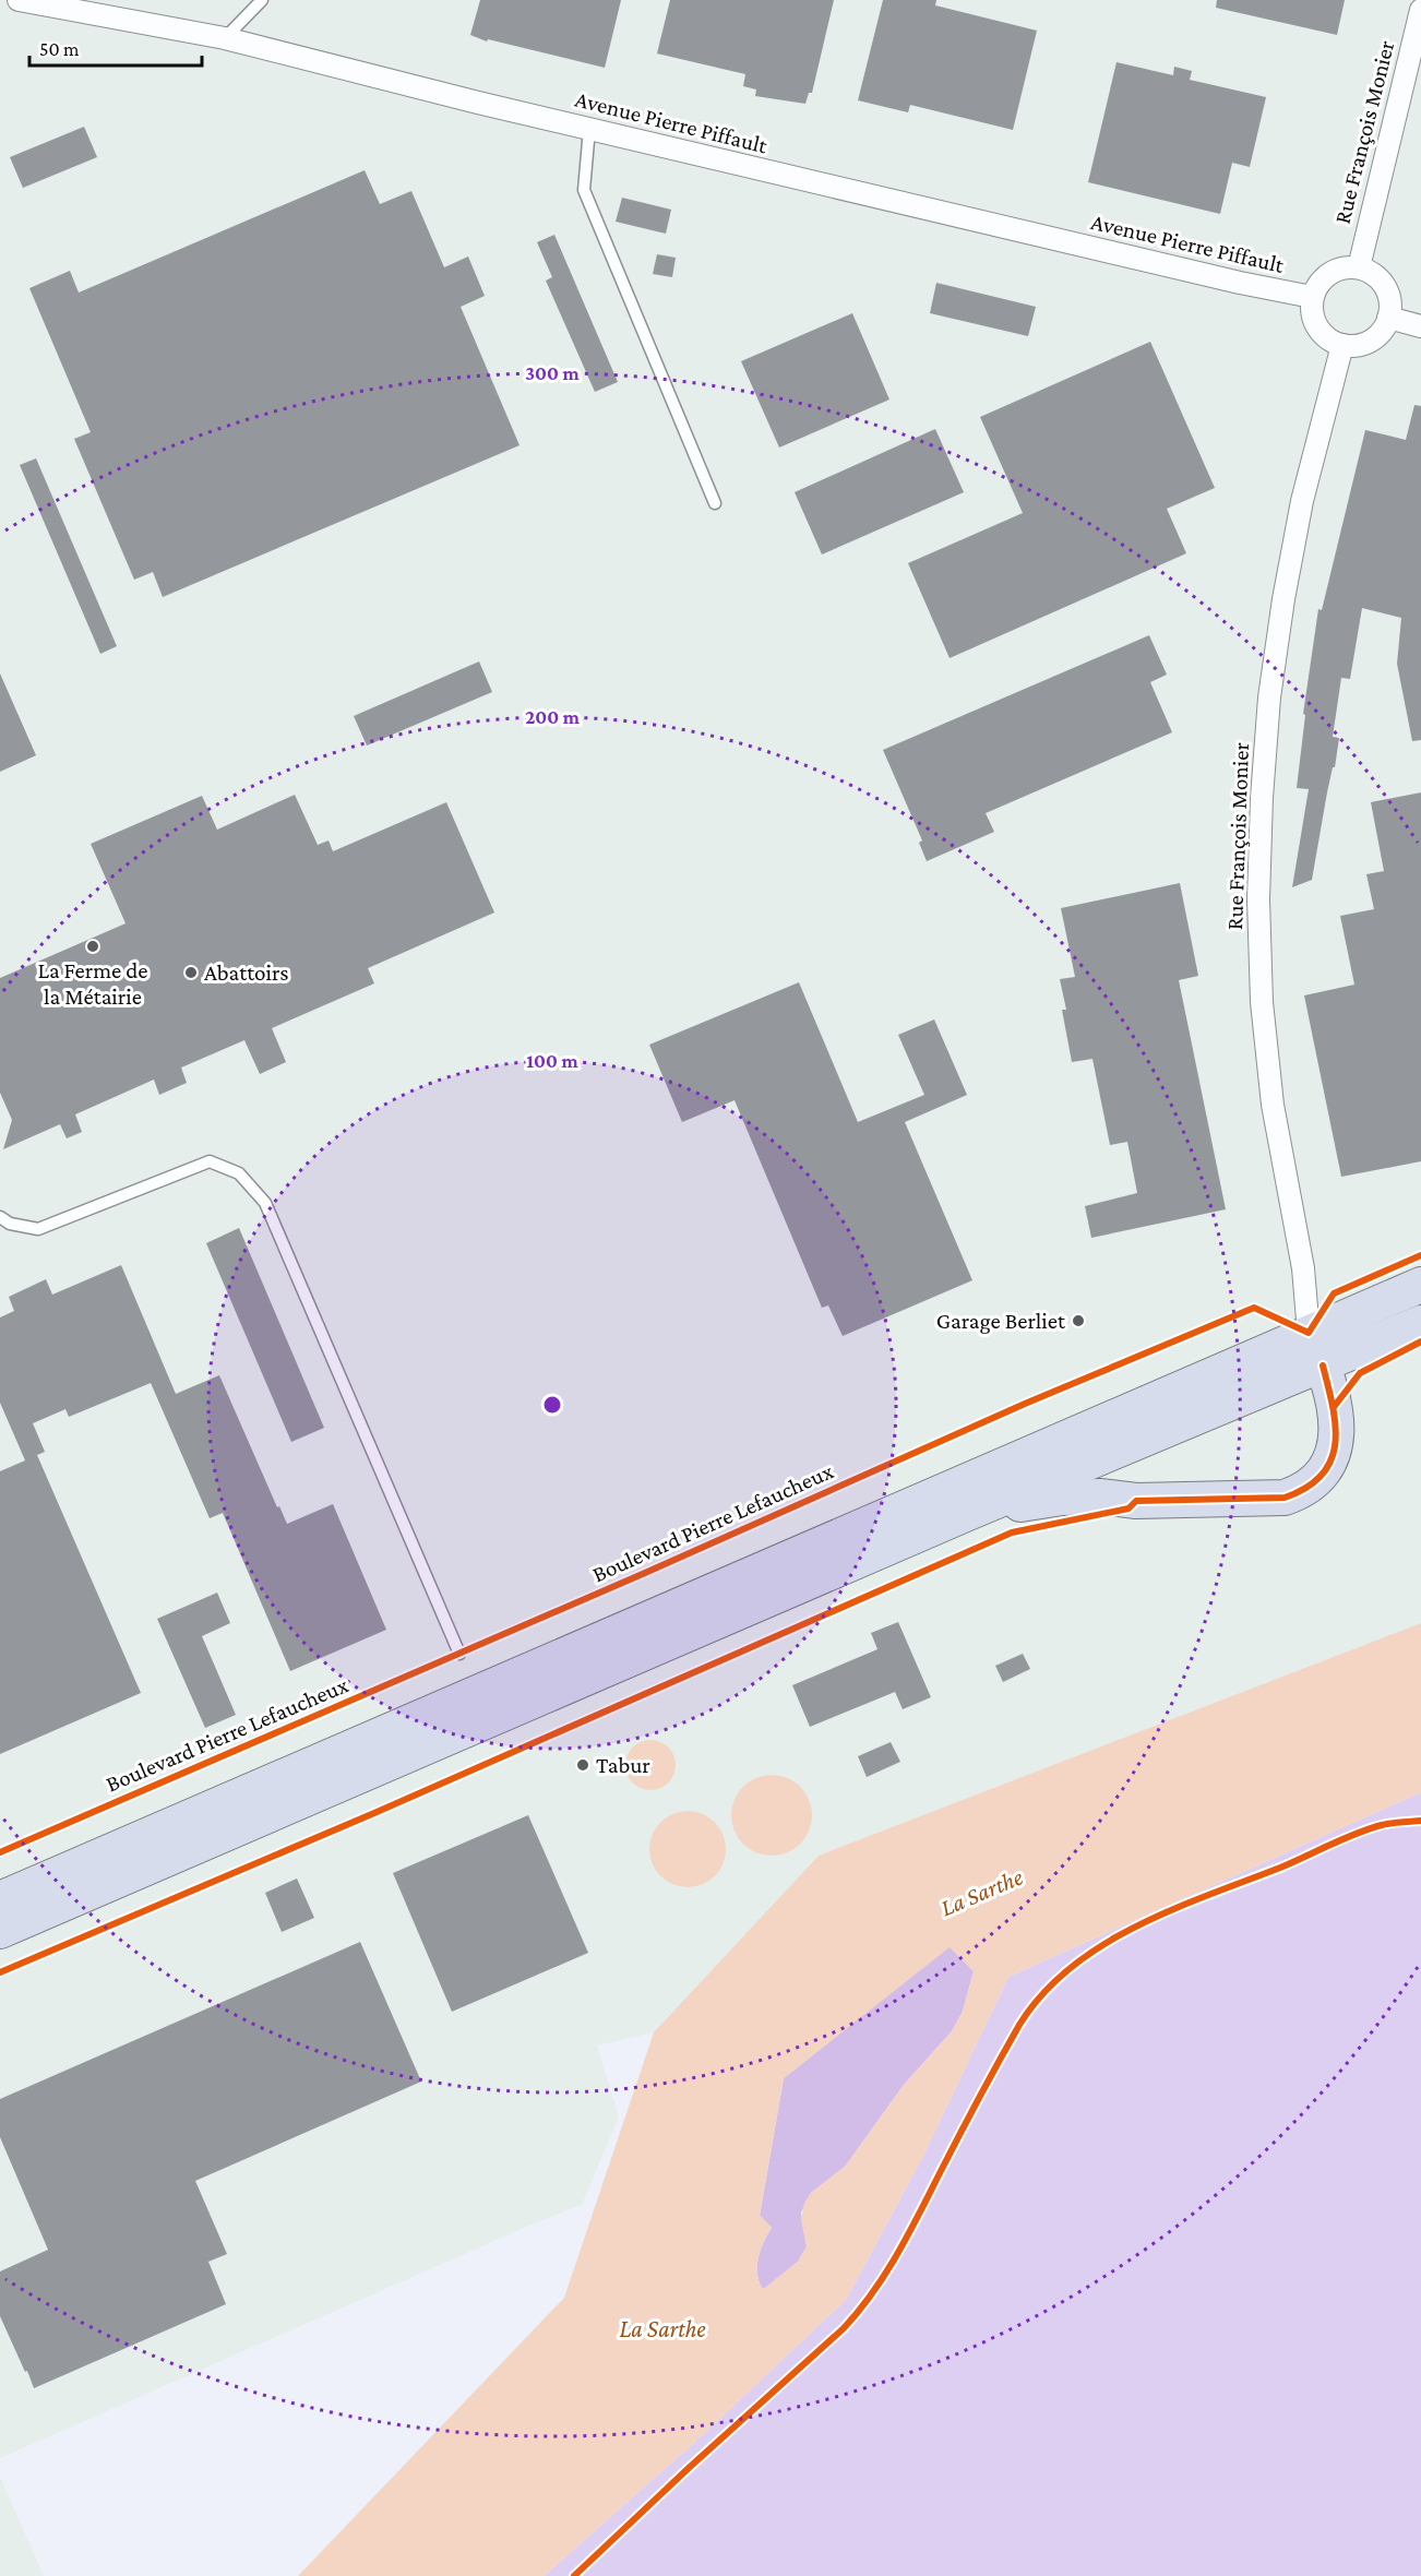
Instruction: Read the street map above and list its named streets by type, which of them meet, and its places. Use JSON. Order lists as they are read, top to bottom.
{
  "streets": {
    "street": ["Avenue Pierre Piffault", "Rue François Monier"],
    "cycle path": ["Boulevard Pierre Lefaucheux"]
  },
  "crossings": [
    ["Avenue Pierre Piffault", "Rue François Monier"]
  ],
  "water": ["La Sarthe"],
  "places": [
    "La Ferme de la Métairie",
    "Abattoirs",
    "Garage Berliet",
    "Tabur"
  ],
  "scale_bar": "50 m",
  "rings": ["300 m", "200 m", "100 m"]
}
